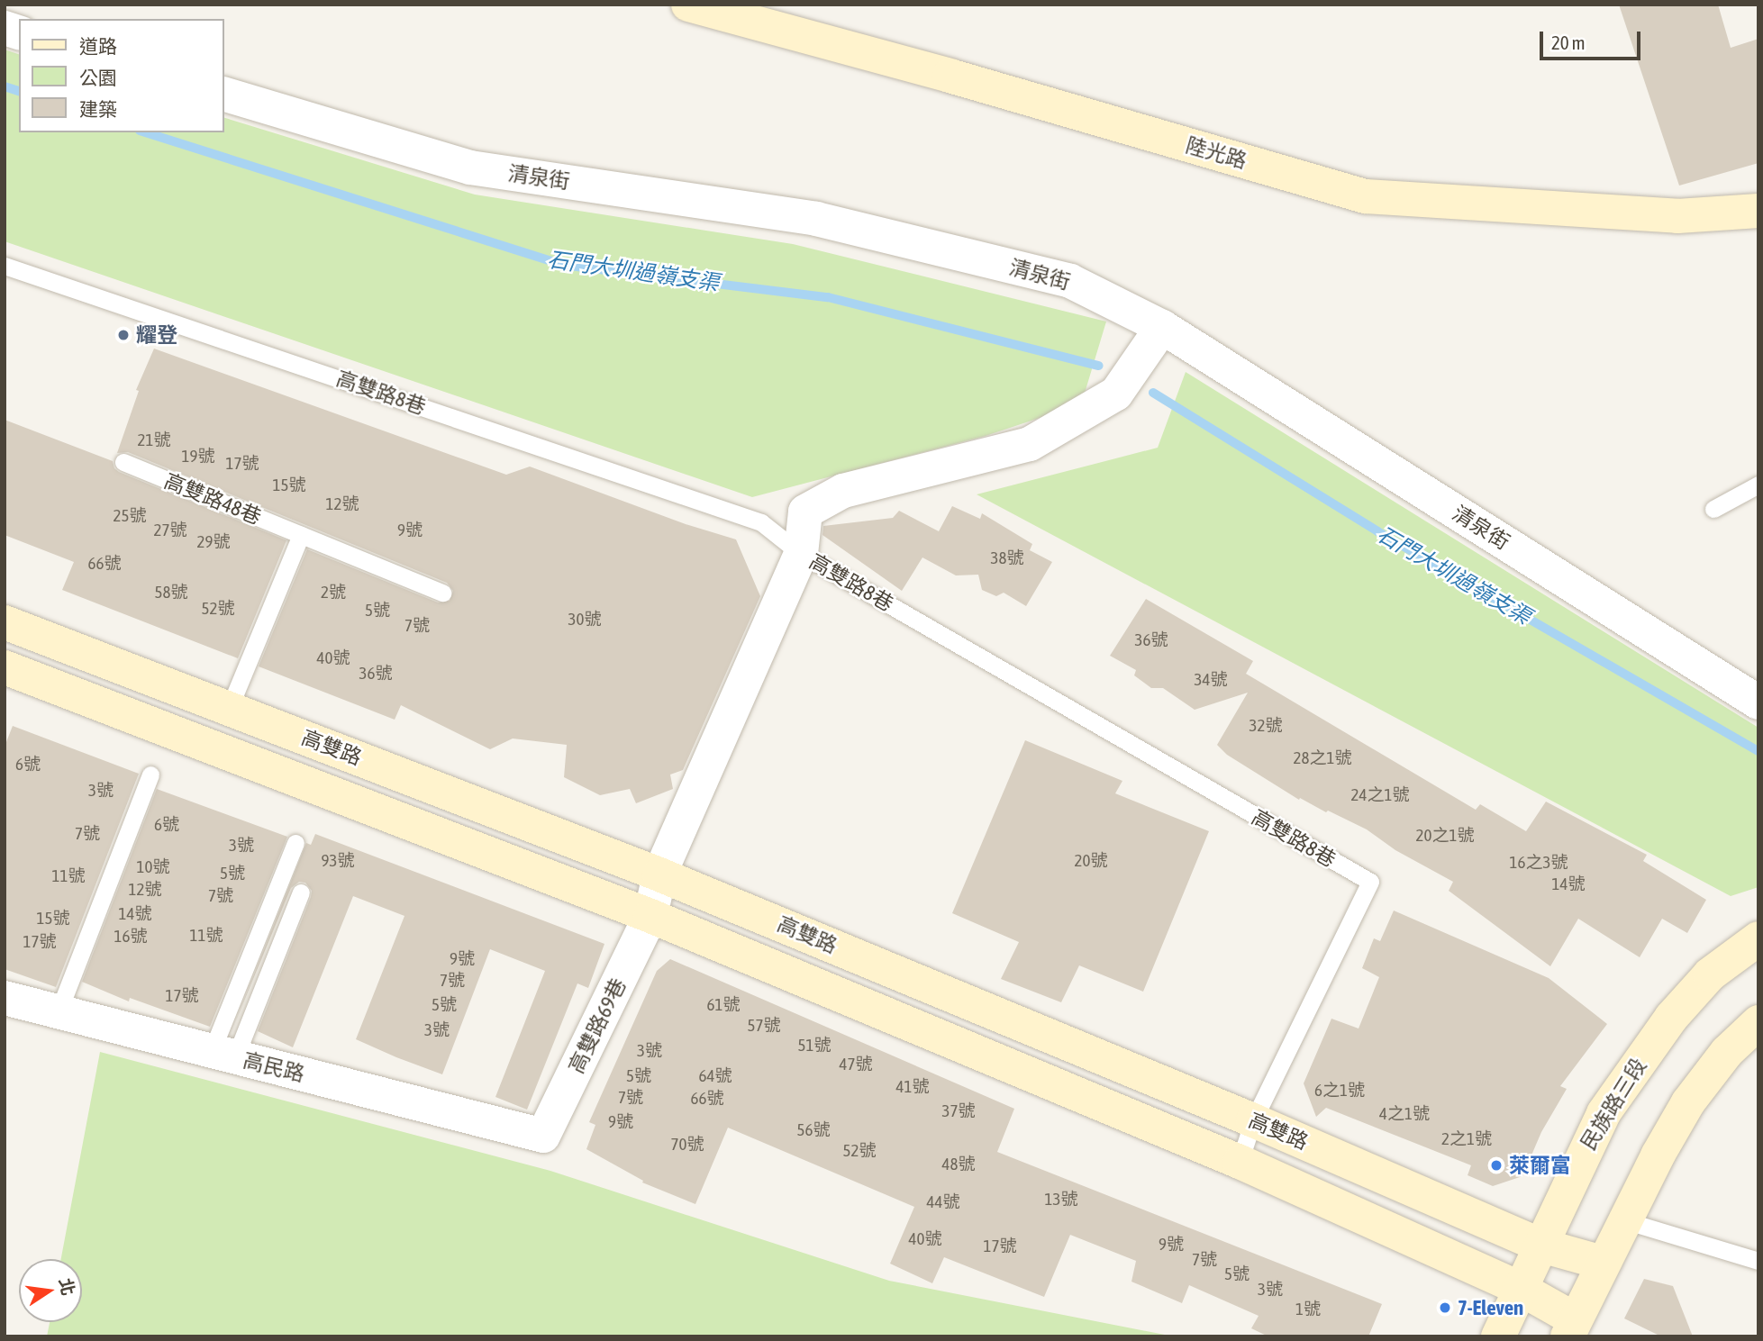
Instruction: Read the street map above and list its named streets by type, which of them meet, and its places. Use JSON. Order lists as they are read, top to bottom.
{
  "streets": {
    "street": [
      "陸光路",
      "清泉街",
      "高雙路",
      "高雙路69巷",
      "高民路",
      "民族路三段"
    ],
    "lane": ["高雙路8巷", "高雙路48巷"]
  },
  "crossings": [
    ["清泉街", "高雙路69巷"],
    ["高雙路8巷", "高雙路"],
    ["高雙路8巷", "高雙路69巷"],
    ["高雙路", "高雙路69巷"],
    ["高雙路", "民族路三段"],
    ["高雙路69巷", "高民路"]
  ],
  "water": ["石門大圳過嶺支渠"],
  "places": ["耀登", "萊爾富", "7-Eleven"],
  "house_numbers": [
    "21號",
    "19號",
    "17號",
    "15號",
    "12號",
    "25號",
    "27號",
    "9號",
    "29號",
    "38號",
    "66號",
    "58號",
    "2號",
    "52號",
    "5號",
    "30號",
    "7號",
    "36號",
    "40號",
    "36號",
    "34號",
    "32號",
    "28之1號",
    "6號",
    "3號",
    "24之1號",
    "6號",
    "7號",
    "20之1號",
    "3號",
    "93號",
    "20號",
    "16之3號",
    "10號",
    "5號",
    "11號",
    "14號",
    "12號",
    "7號",
    "14號",
    "15號",
    "11號",
    "16號",
    "17號",
    "9號",
    "7號",
    "17號",
    "5號",
    "61號",
    "57號",
    "3號",
    "51號",
    "3號",
    "47號",
    "5號",
    "64號",
    "41號",
    "6之1號",
    "7號",
    "66號",
    "37號",
    "4之1號",
    "9號",
    "56號",
    "2之1號",
    "70號",
    "52號",
    "48號",
    "13號",
    "44號",
    "40號",
    "9號",
    "17號",
    "7號",
    "5號",
    "3號",
    "1號"
  ],
  "legend": ["道路", "公園", "建築"],
  "scale_bar": "20 m",
  "north": "right"
}
